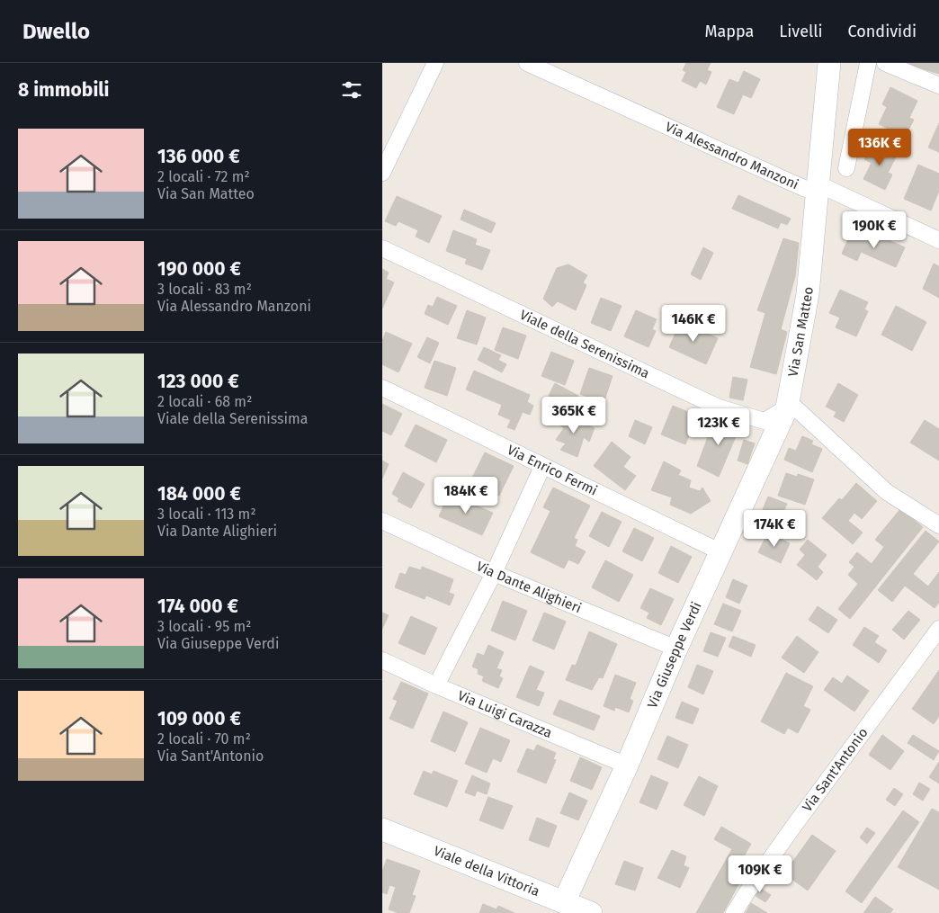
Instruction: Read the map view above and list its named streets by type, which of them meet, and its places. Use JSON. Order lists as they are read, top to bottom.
{
  "streets": {
    "street": [
      "Via Alessandro Manzoni",
      "Via San Matteo",
      "Viale della Serenissima",
      "Via Enrico Fermi",
      "Via Dante Alighieri",
      "Via Giuseppe Verdi",
      "Via Luigi Carazza",
      "Via Sant'Antonio",
      "Viale della Vittoria"
    ]
  },
  "crossings": [
    ["Via Alessandro Manzoni", "Via San Matteo"],
    ["Via San Matteo", "Viale della Serenissima"],
    ["Via San Matteo", "Via Giuseppe Verdi"],
    ["Viale della Serenissima", "Via Giuseppe Verdi"],
    ["Via Enrico Fermi", "Via Giuseppe Verdi"],
    ["Via Dante Alighieri", "Via Giuseppe Verdi"],
    ["Via Giuseppe Verdi", "Via Luigi Carazza"],
    ["Via Giuseppe Verdi", "Viale della Vittoria"]
  ],
  "page": {
    "header": "Dwello",
    "nav": ["Mappa", "Livelli", "Condividi"],
    "heading": "8 immobili",
    "list": [
      {
        "name": "136 000 €",
        "note": "2 locali · 72 m² · Via San Matteo"
      },
      {
        "name": "190 000 €",
        "note": "3 locali · 83 m² · Via Alessandro Manzoni"
      },
      {
        "name": "123 000 €",
        "note": "2 locali · 68 m² · Viale della Serenissima"
      },
      {
        "name": "184 000 €",
        "note": "3 locali · 113 m² · Via Dante Alighieri"
      },
      {
        "name": "174 000 €",
        "note": "3 locali · 95 m² · Via Giuseppe Verdi"
      },
      {
        "name": "109 000 €",
        "note": "2 locali · 70 m² · Via Sant'Antonio"
      }
    ],
    "price": [
      "136K €",
      "190K €",
      "146K €",
      "365K €",
      "123K €",
      "184K €",
      "174K €",
      "109K €"
    ]
  }
}
